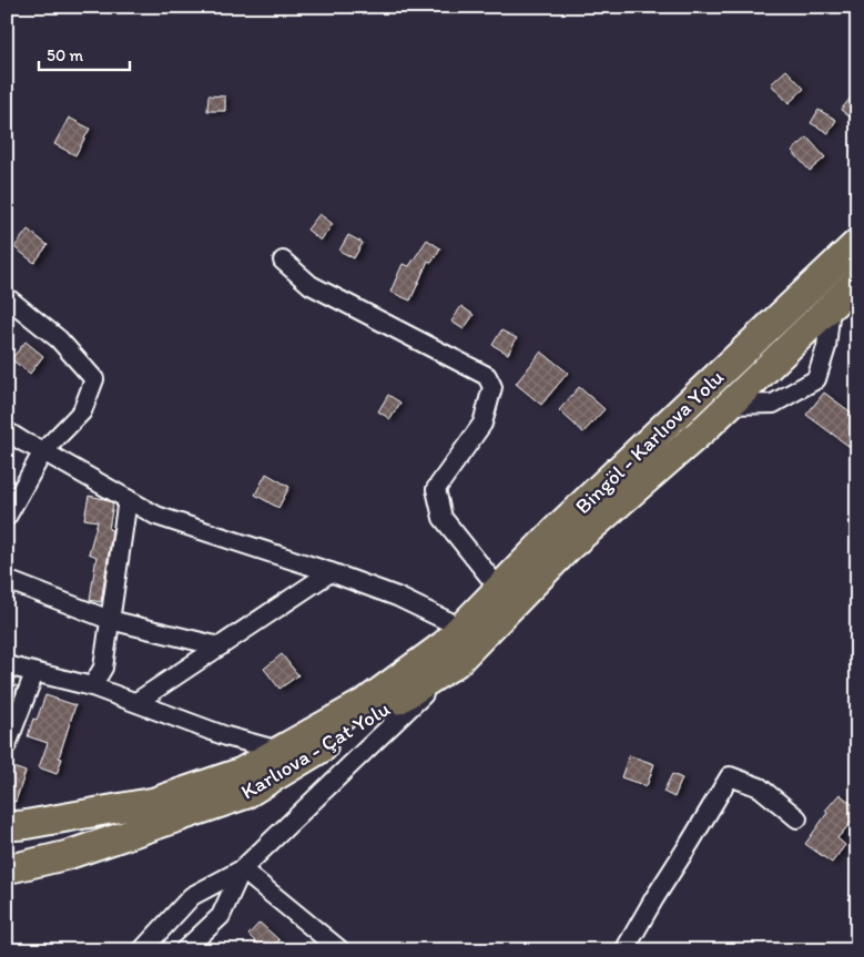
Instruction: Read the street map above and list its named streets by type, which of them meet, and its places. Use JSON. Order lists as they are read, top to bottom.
{
  "streets": {
    "highway": ["Bingöl - Karlıova Yolu", "Karlıova - Çat Yolu"]
  },
  "crossings": [
    ["Bingöl - Karlıova Yolu", "Karlıova - Çat Yolu"]
  ],
  "scale_bar": "50 m"
}
